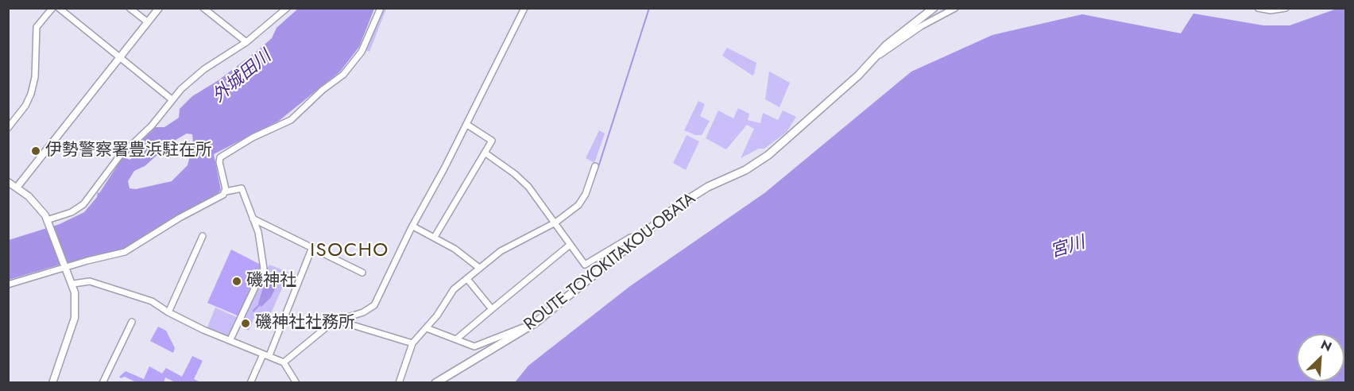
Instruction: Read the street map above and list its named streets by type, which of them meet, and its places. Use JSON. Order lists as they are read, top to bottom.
{
  "streets": {
    "main road": ["ROUTE TOYOKITAKOU-OBATA"]
  },
  "districts": ["ISOCHO"],
  "water": ["外城田川", "宮川"],
  "places": ["伊勢警察署豊浜駐在所", "磯神社", "磯神社社務所"],
  "north": "top right"
}
